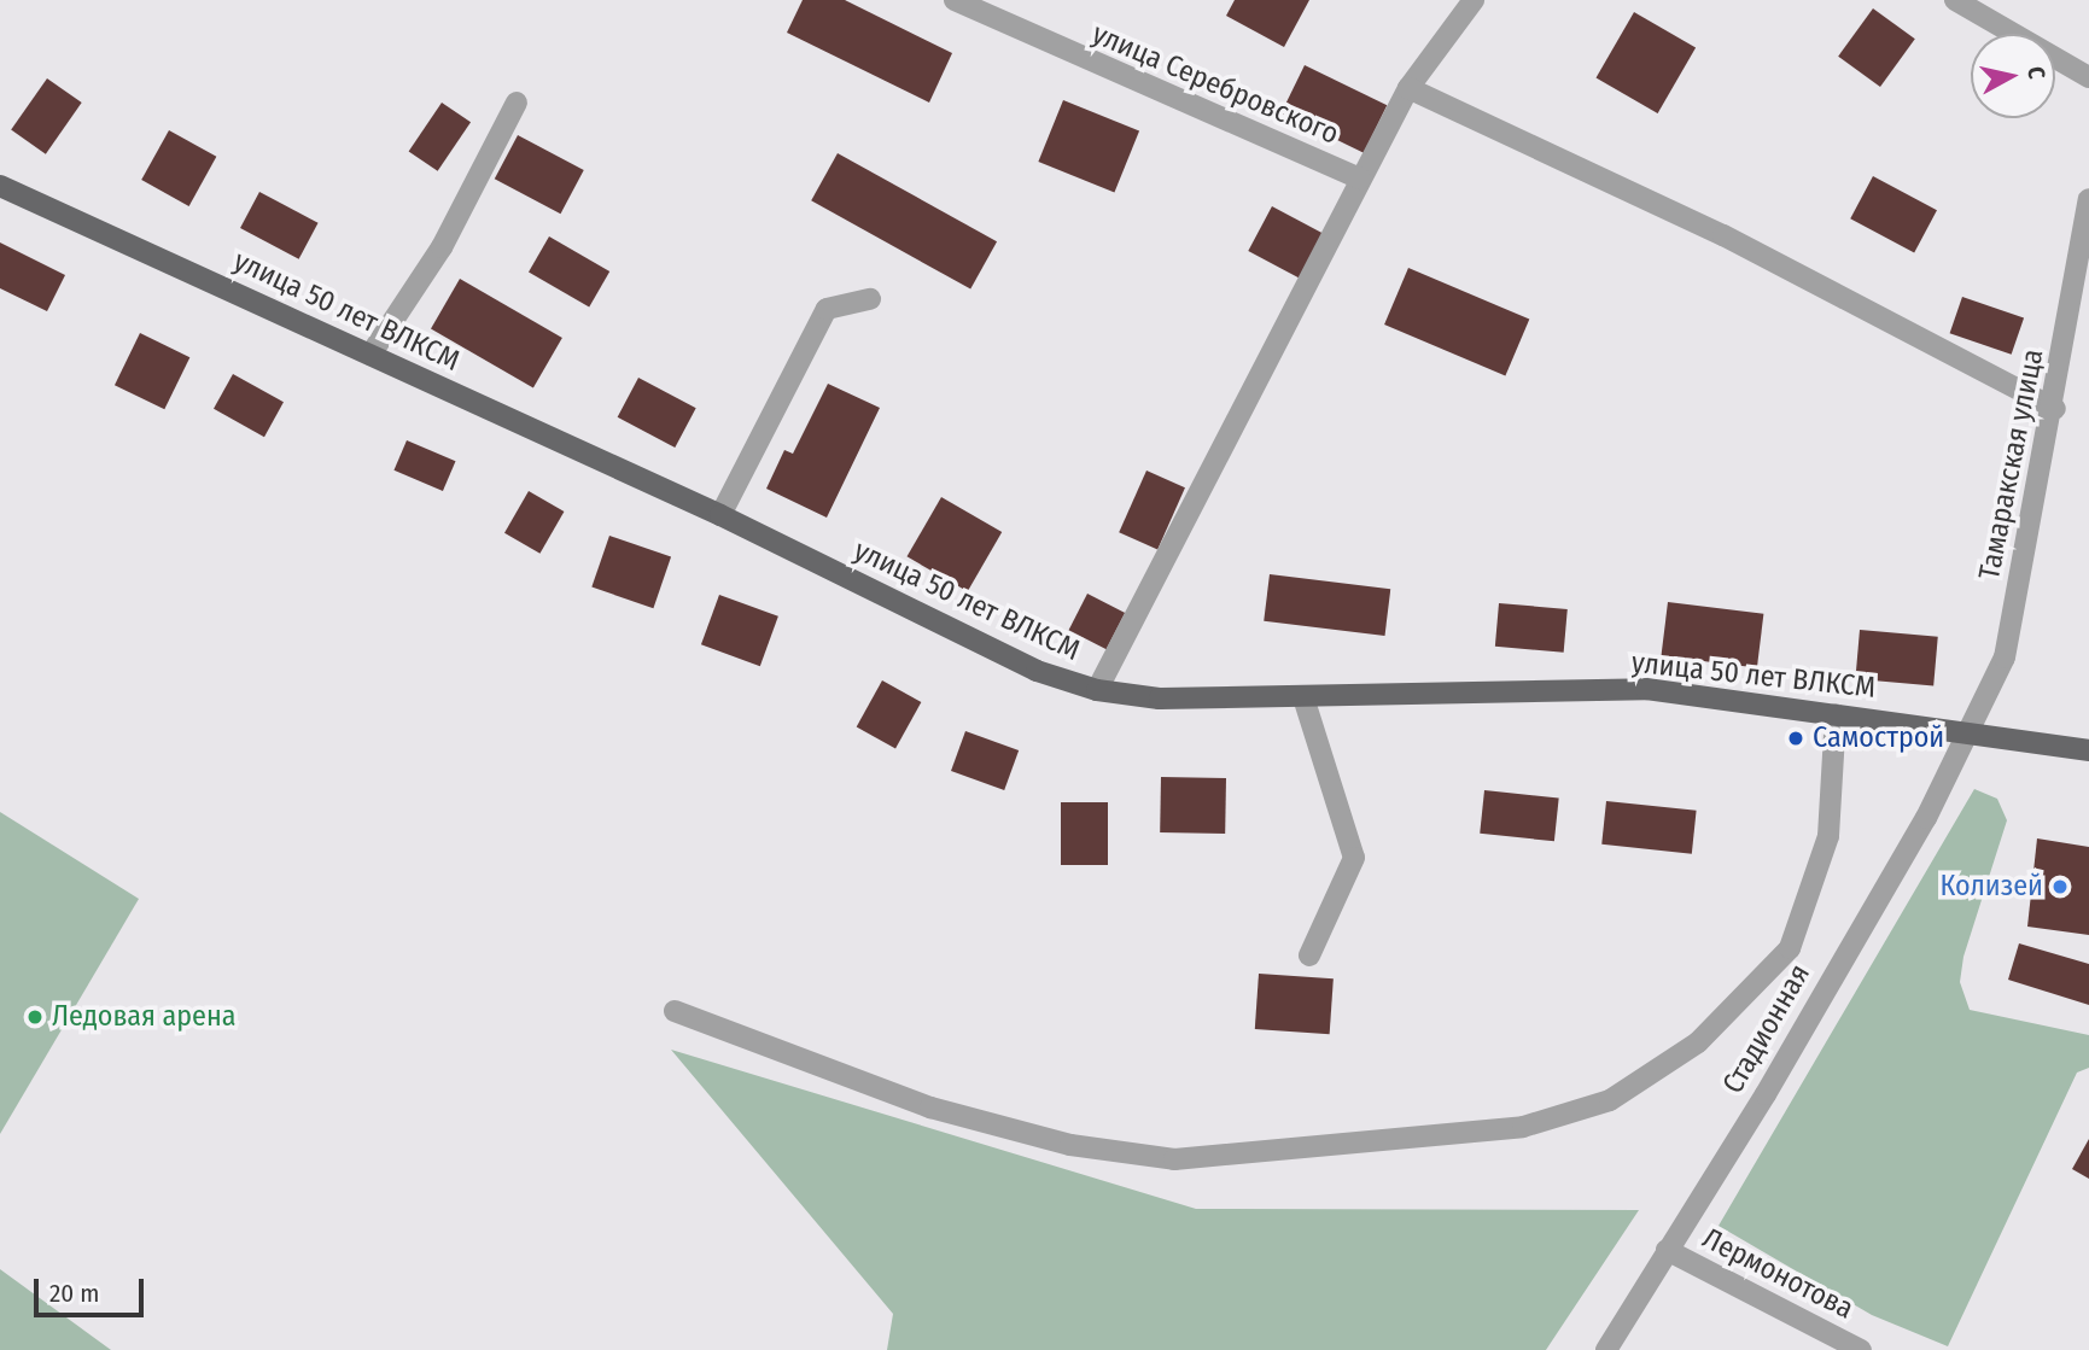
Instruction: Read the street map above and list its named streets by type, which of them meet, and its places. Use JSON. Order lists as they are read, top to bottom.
{
  "streets": {
    "main road": ["улица 50 лет ВЛКСМ"],
    "street": [
      "улица Серебровского",
      "Тамаракская улица",
      "Стадионная",
      "Лермонотова"
    ]
  },
  "crossings": [
    ["улица 50 лет ВЛКСМ", "Тамаракская улица"],
    ["улица 50 лет ВЛКСМ", "Стадионная"],
    ["Тамаракская улица", "Стадионная"],
    ["Стадионная", "Лермонотова"]
  ],
  "places": ["Самострой", "Колизей", "Ледовая арена"],
  "scale_bar": "20 m",
  "north": "right"
}
